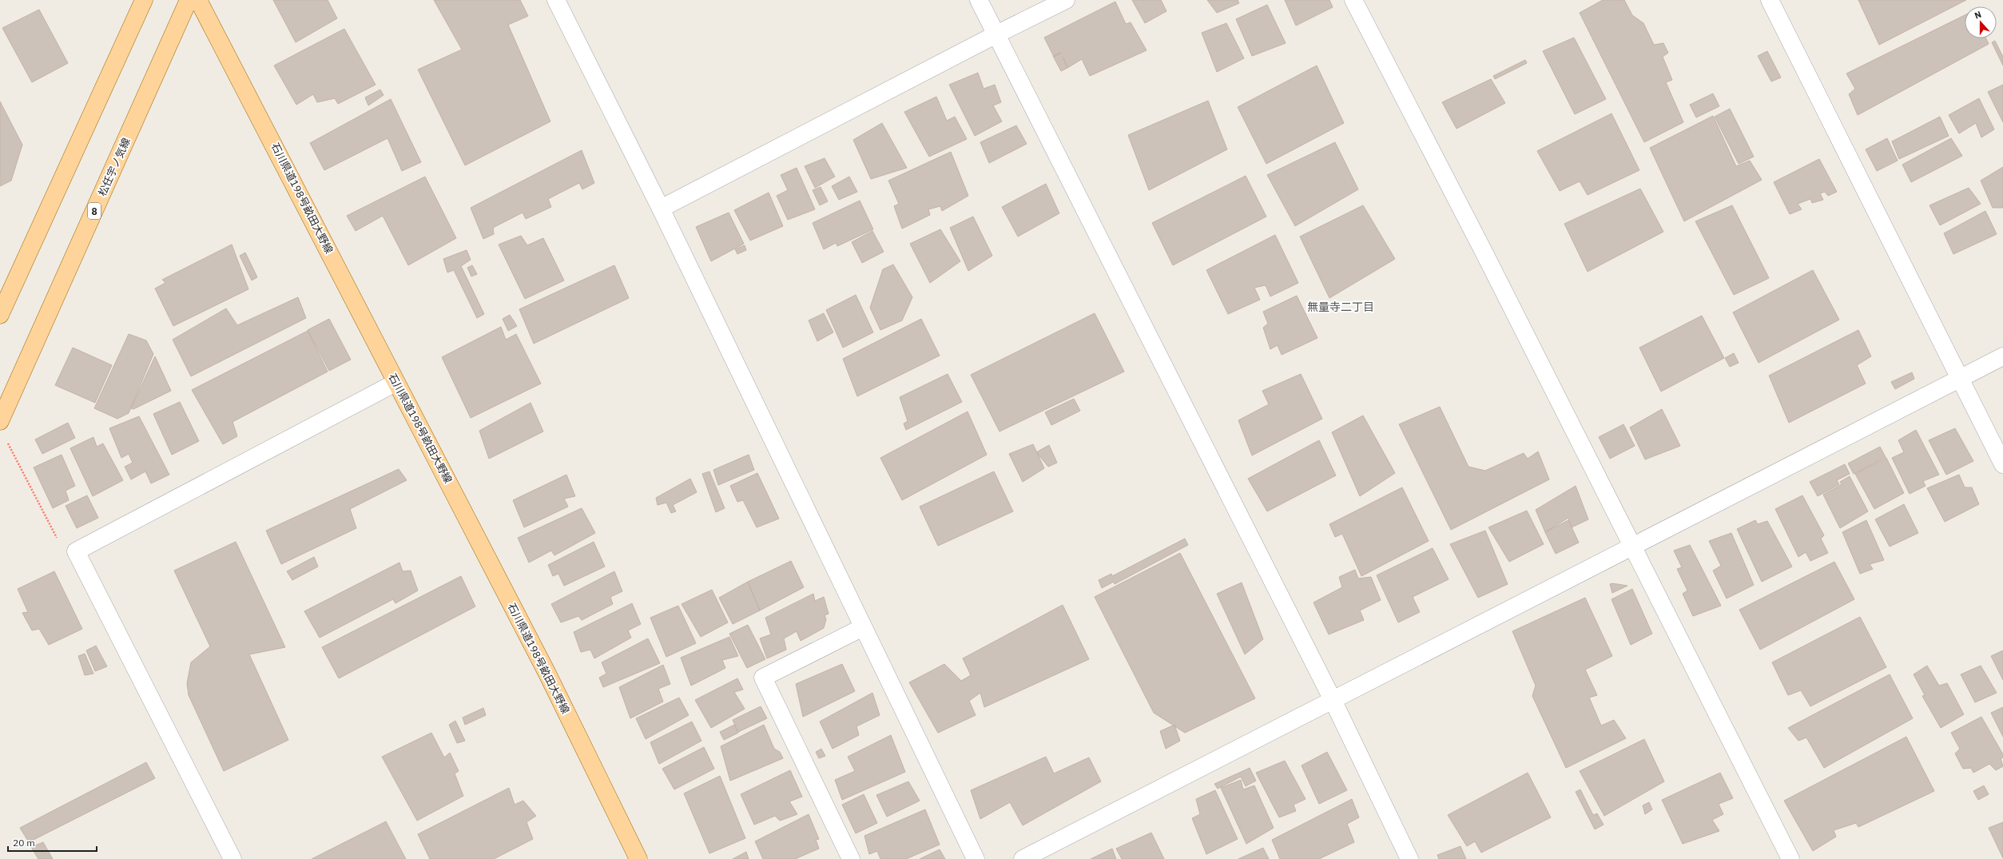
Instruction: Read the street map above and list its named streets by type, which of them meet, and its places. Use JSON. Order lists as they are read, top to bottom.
{
  "streets": {
    "main road": ["松任宇ノ気線", "石川県道198号畝田大野線", "8"]
  },
  "districts": ["無量寺二丁目"],
  "scale_bar": "20 m",
  "north": "top"
}
